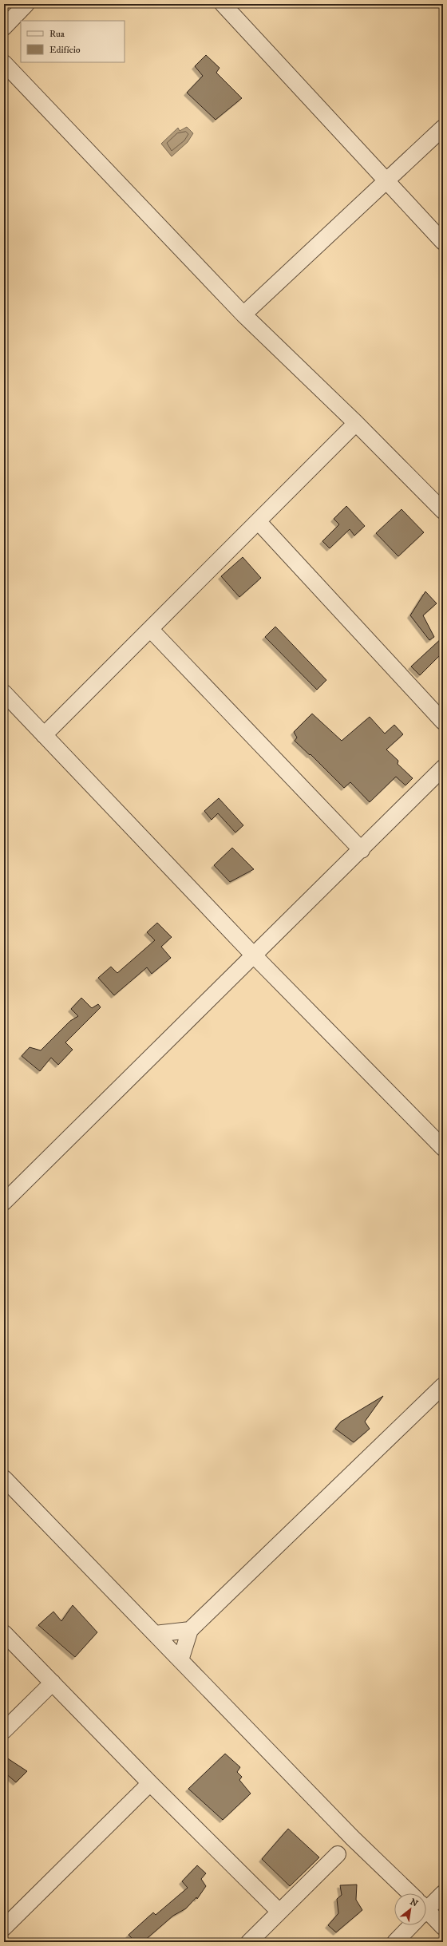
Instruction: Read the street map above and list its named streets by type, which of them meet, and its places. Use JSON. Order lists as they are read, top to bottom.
{
  "legend": ["Rua", "Edifício"],
  "north": "top right"
}
